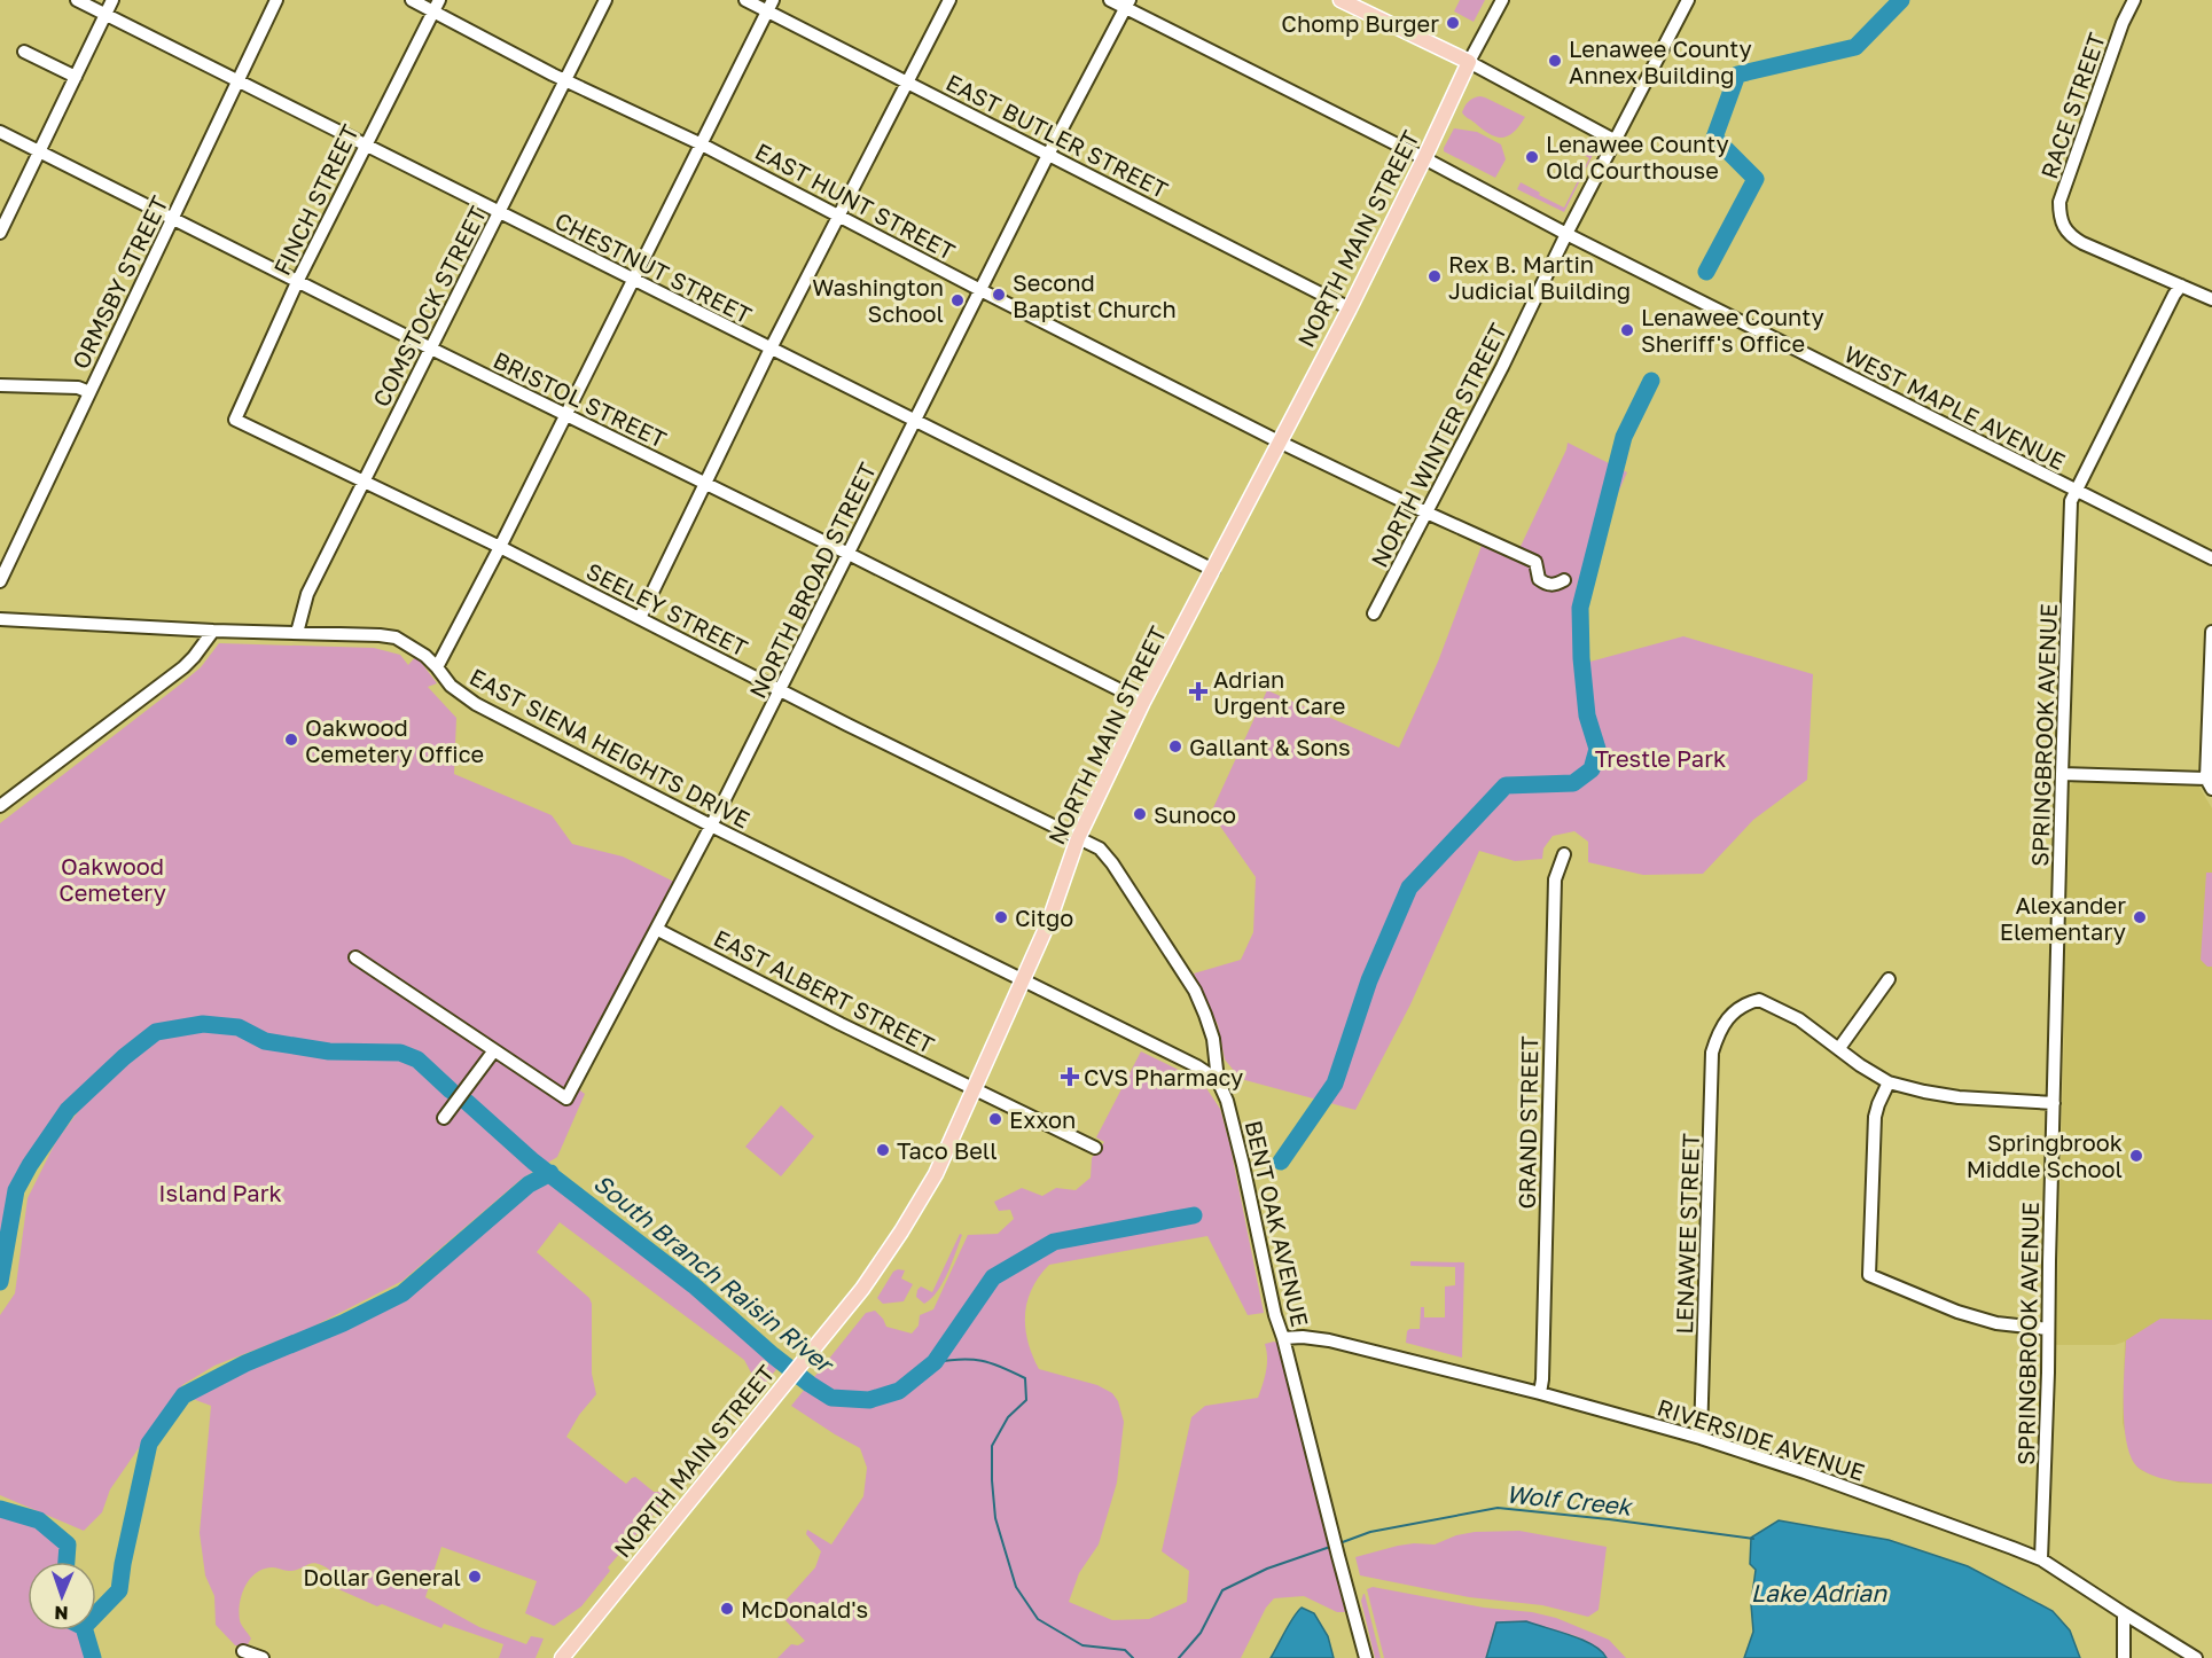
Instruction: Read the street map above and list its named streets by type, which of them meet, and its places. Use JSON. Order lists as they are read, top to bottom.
{
  "streets": {
    "main road": ["NORTH MAIN STREET"],
    "street": [
      "RACE STREET",
      "EAST BUTLER STREET",
      "FINCH STREET",
      "EAST HUNT STREET",
      "CHESTNUT STREET",
      "ORMSBY STREET",
      "COMSTOCK STREET",
      "BRISTOL STREET",
      "WEST MAPLE AVENUE",
      "NORTH WINTER STREET",
      "NORTH BROAD STREET",
      "SEELEY STREET",
      "SPRINGBROOK AVENUE",
      "EAST SIENA HEIGHTS DRIVE",
      "EAST ALBERT STREET",
      "GRAND STREET",
      "BENT OAK AVENUE",
      "LENAWEE STREET",
      "RIVERSIDE AVENUE"
    ]
  },
  "crossings": [
    ["RACE STREET", "SPRINGBROOK AVENUE"],
    ["EAST BUTLER STREET", "NORTH MAIN STREET"],
    ["EAST BUTLER STREET", "NORTH BROAD STREET"],
    ["FINCH STREET", "EAST HUNT STREET"],
    ["FINCH STREET", "CHESTNUT STREET"],
    ["FINCH STREET", "BRISTOL STREET"],
    ["FINCH STREET", "SEELEY STREET"],
    ["EAST HUNT STREET", "NORTH MAIN STREET"],
    ["EAST HUNT STREET", "COMSTOCK STREET"],
    ["EAST HUNT STREET", "NORTH WINTER STREET"],
    ["EAST HUNT STREET", "NORTH BROAD STREET"],
    ["NORTH MAIN STREET", "CHESTNUT STREET"],
    ["NORTH MAIN STREET", "BRISTOL STREET"],
    ["NORTH MAIN STREET", "WEST MAPLE AVENUE"],
    ["NORTH MAIN STREET", "SEELEY STREET"],
    ["NORTH MAIN STREET", "EAST SIENA HEIGHTS DRIVE"],
    ["NORTH MAIN STREET", "EAST ALBERT STREET"],
    ["NORTH MAIN STREET", "BENT OAK AVENUE"],
    ["CHESTNUT STREET", "ORMSBY STREET"],
    ["CHESTNUT STREET", "COMSTOCK STREET"],
    ["CHESTNUT STREET", "NORTH BROAD STREET"],
    ["ORMSBY STREET", "BRISTOL STREET"],
    ["COMSTOCK STREET", "BRISTOL STREET"],
    ["COMSTOCK STREET", "SEELEY STREET"],
    ["COMSTOCK STREET", "EAST SIENA HEIGHTS DRIVE"],
    ["BRISTOL STREET", "NORTH BROAD STREET"],
    ["WEST MAPLE AVENUE", "NORTH WINTER STREET"],
    ["WEST MAPLE AVENUE", "NORTH BROAD STREET"],
    ["WEST MAPLE AVENUE", "SPRINGBROOK AVENUE"],
    ["NORTH BROAD STREET", "SEELEY STREET"],
    ["NORTH BROAD STREET", "EAST SIENA HEIGHTS DRIVE"],
    ["NORTH BROAD STREET", "EAST ALBERT STREET"],
    ["SEELEY STREET", "BENT OAK AVENUE"],
    ["SPRINGBROOK AVENUE", "RIVERSIDE AVENUE"],
    ["EAST SIENA HEIGHTS DRIVE", "BENT OAK AVENUE"],
    ["GRAND STREET", "RIVERSIDE AVENUE"],
    ["BENT OAK AVENUE", "RIVERSIDE AVENUE"],
    ["LENAWEE STREET", "RIVERSIDE AVENUE"]
  ],
  "water": ["South Branch Raisin River", "Wolf Creek", "Lake Adrian"],
  "parks": ["Trestle Park", "Oakwood Cemetery", "Island Park"],
  "places": {
    "other": [
      "Chomp Burger",
      "Lenawee County Annex Building",
      "Lenawee County Old Courthouse",
      "Rex B. Martin Judicial Building",
      "Second Baptist Church",
      "Washington School",
      "Lenawee County Sheriff's Office",
      "Oakwood Cemetery Office",
      "Gallant & Sons",
      "Sunoco",
      "Citgo",
      "Alexander Elementary",
      "Exxon",
      "Taco Bell",
      "Springbrook Middle School",
      "Dollar General",
      "McDonald's"
    ],
    "health": ["Adrian Urgent Care", "CVS Pharmacy"]
  },
  "north": "bottom"
}
